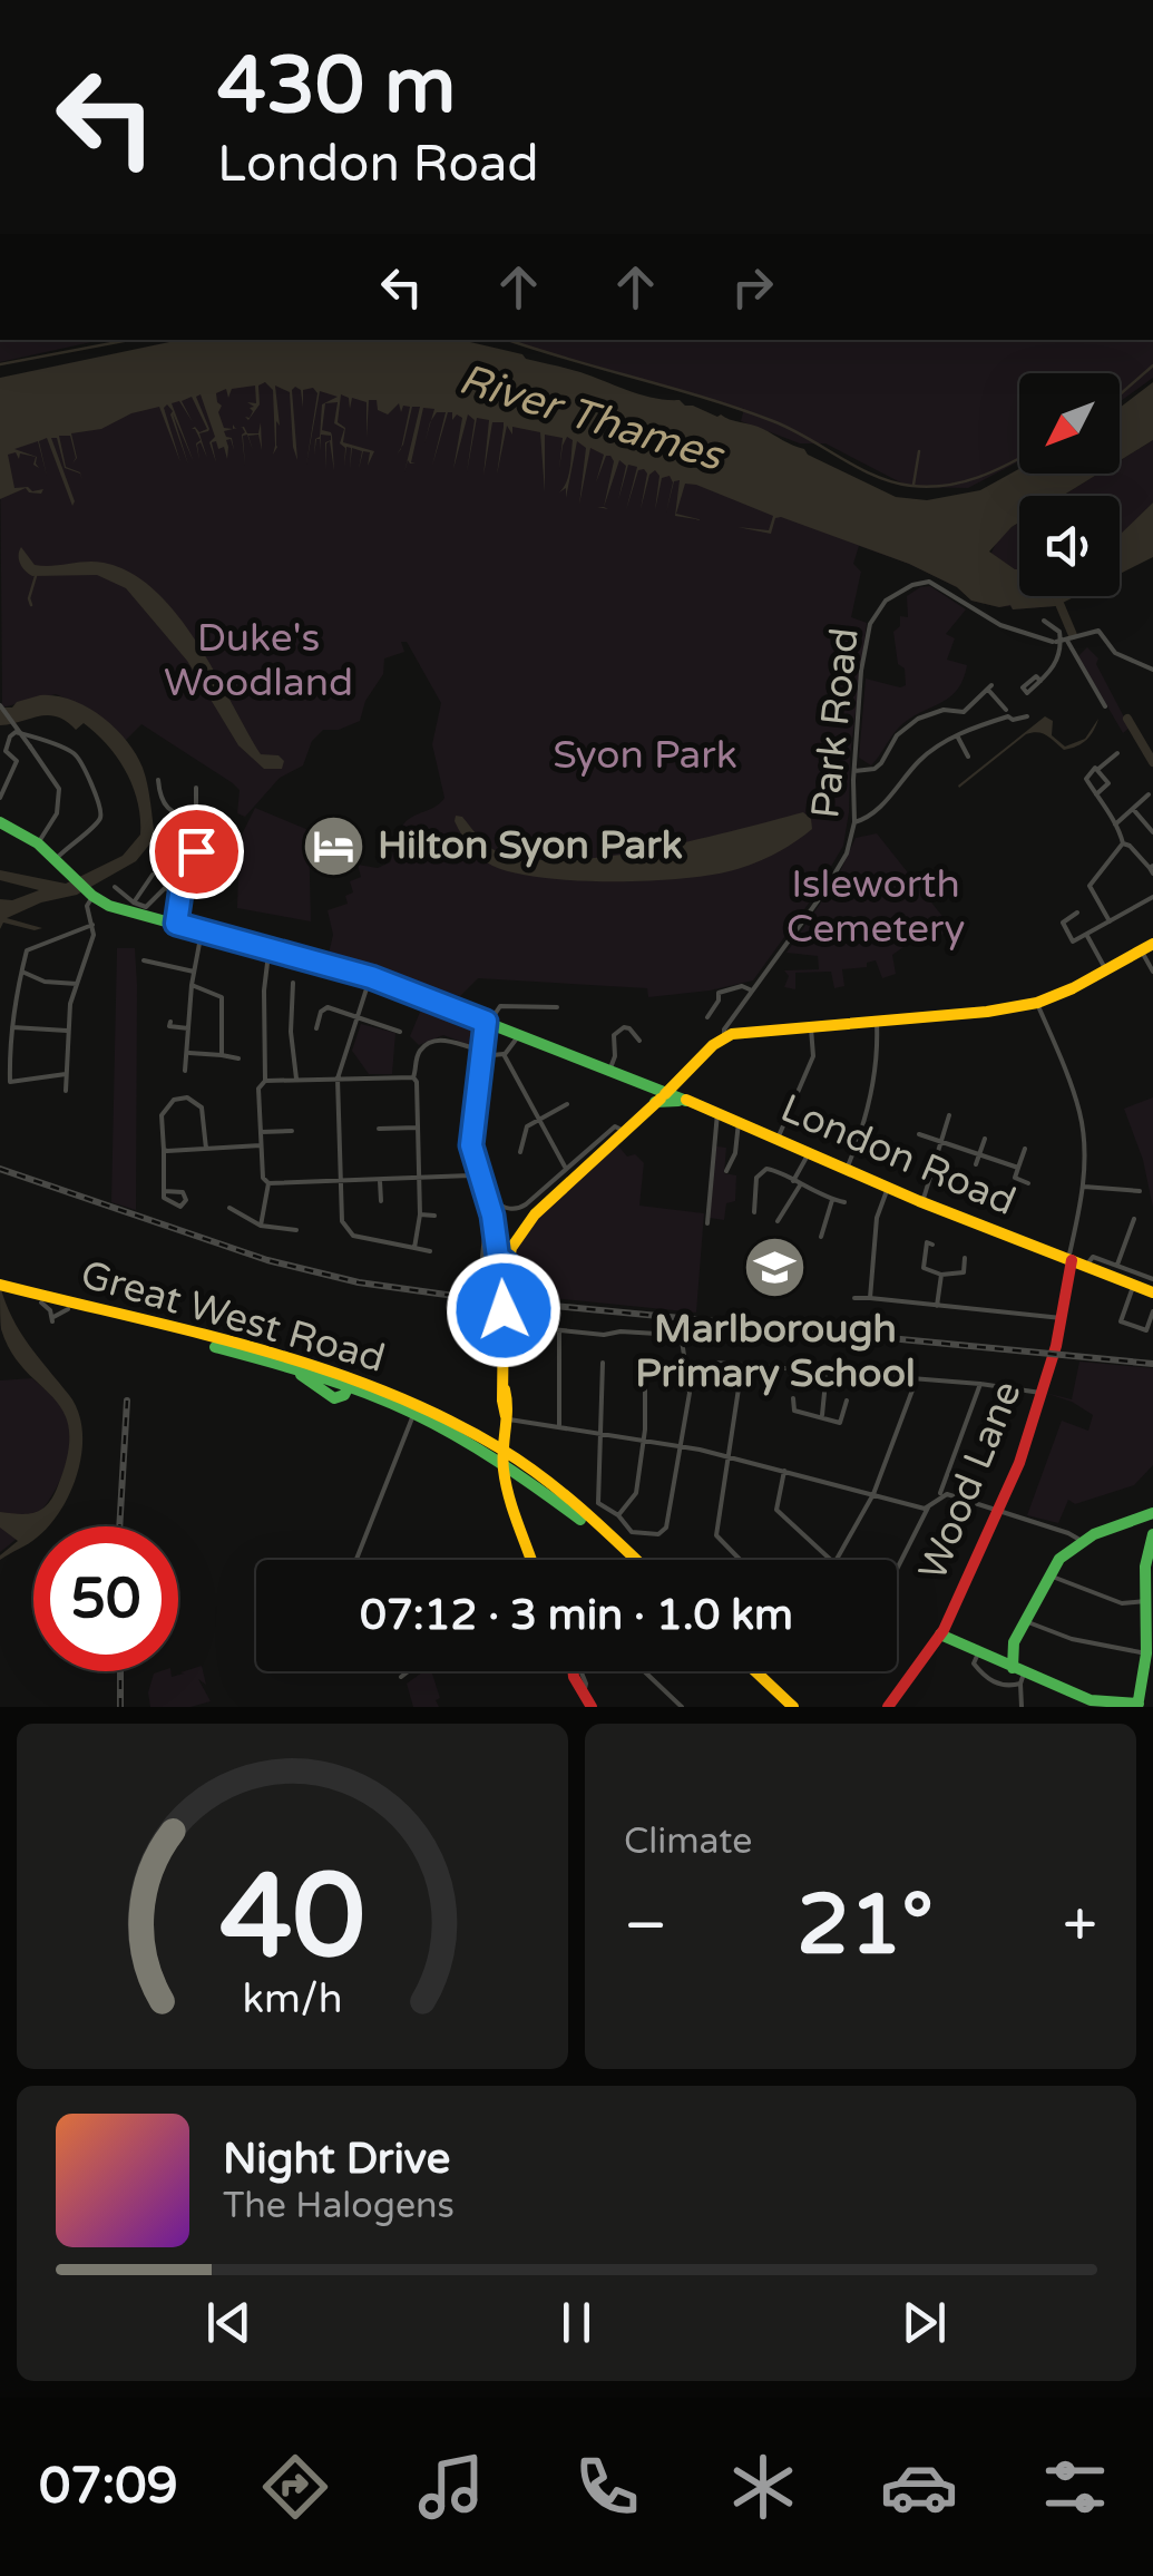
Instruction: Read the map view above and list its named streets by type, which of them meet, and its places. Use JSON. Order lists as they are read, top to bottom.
{
  "streets": {
    "main road": ["London Road", "Great West Road", "Wood Lane"],
    "street": ["Park Road"]
  },
  "crossings": [
    ["London Road", "Wood Lane"]
  ],
  "water": ["River Thames"],
  "parks": ["Duke's Woodland", "Syon Park", "Isleworth Cemetery"],
  "places": {
    "hotel": ["Hilton Syon Park"],
    "school or university": ["Marlborough Primary School"]
  },
  "north": "bottom left",
  "page": {
    "turn": ["430 m", "London Road"],
    "limit": "50",
    "trip": "07:12 · 3 min · 1.0 km",
    "tile": "Climate",
    "heat": ["−", "21°", "+"],
    "song": ["Night Drive", "The Halogens"],
    "tabs": "07:09",
    "gauge": ["40", "km/h"]
  }
}
